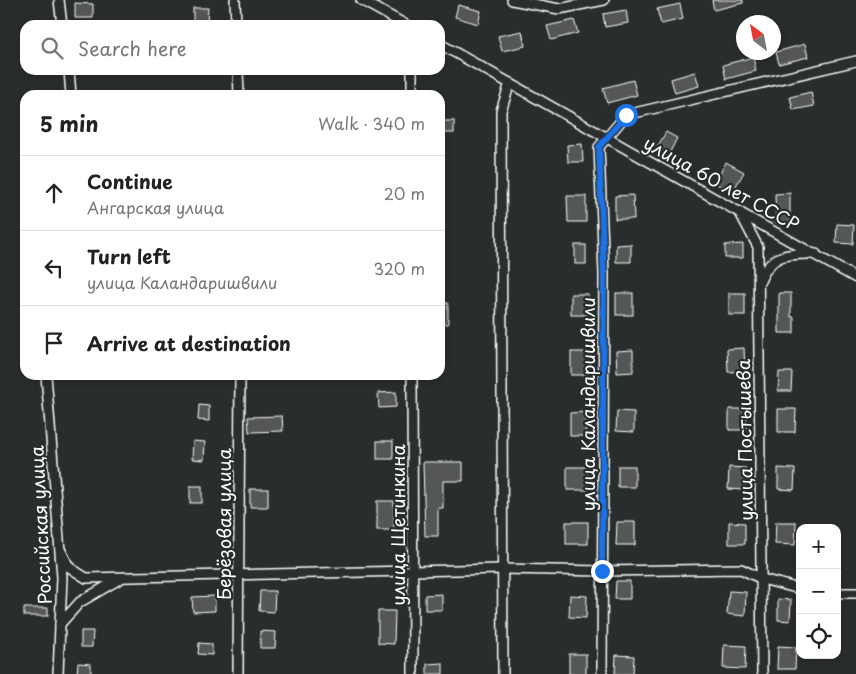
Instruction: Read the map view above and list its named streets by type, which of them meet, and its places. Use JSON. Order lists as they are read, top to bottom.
{
  "streets": {
    "street": [
      "улица 60 лет СССР",
      "улица Каландаришвили",
      "улица Постышева",
      "Берёзовая улица",
      "Российская улица",
      "улица Щетинкина"
    ]
  },
  "crossings": [
    ["улица 60 лет СССР", "улица Каландаришвили"],
    ["улица 60 лет СССР", "улица Постышева"]
  ],
  "north": "top left",
  "page": {
    "search": "Search here",
    "heading": ["5 min", "Walk · 340 m"],
    "list": [
      ["Continue", "Ангарская улица", "20 m"],
      ["Turn left", "улица Каландаришвили", "320 m"],
      "Arrive at destination"
    ],
    "map_buttons": ["+", "−"]
  }
}
